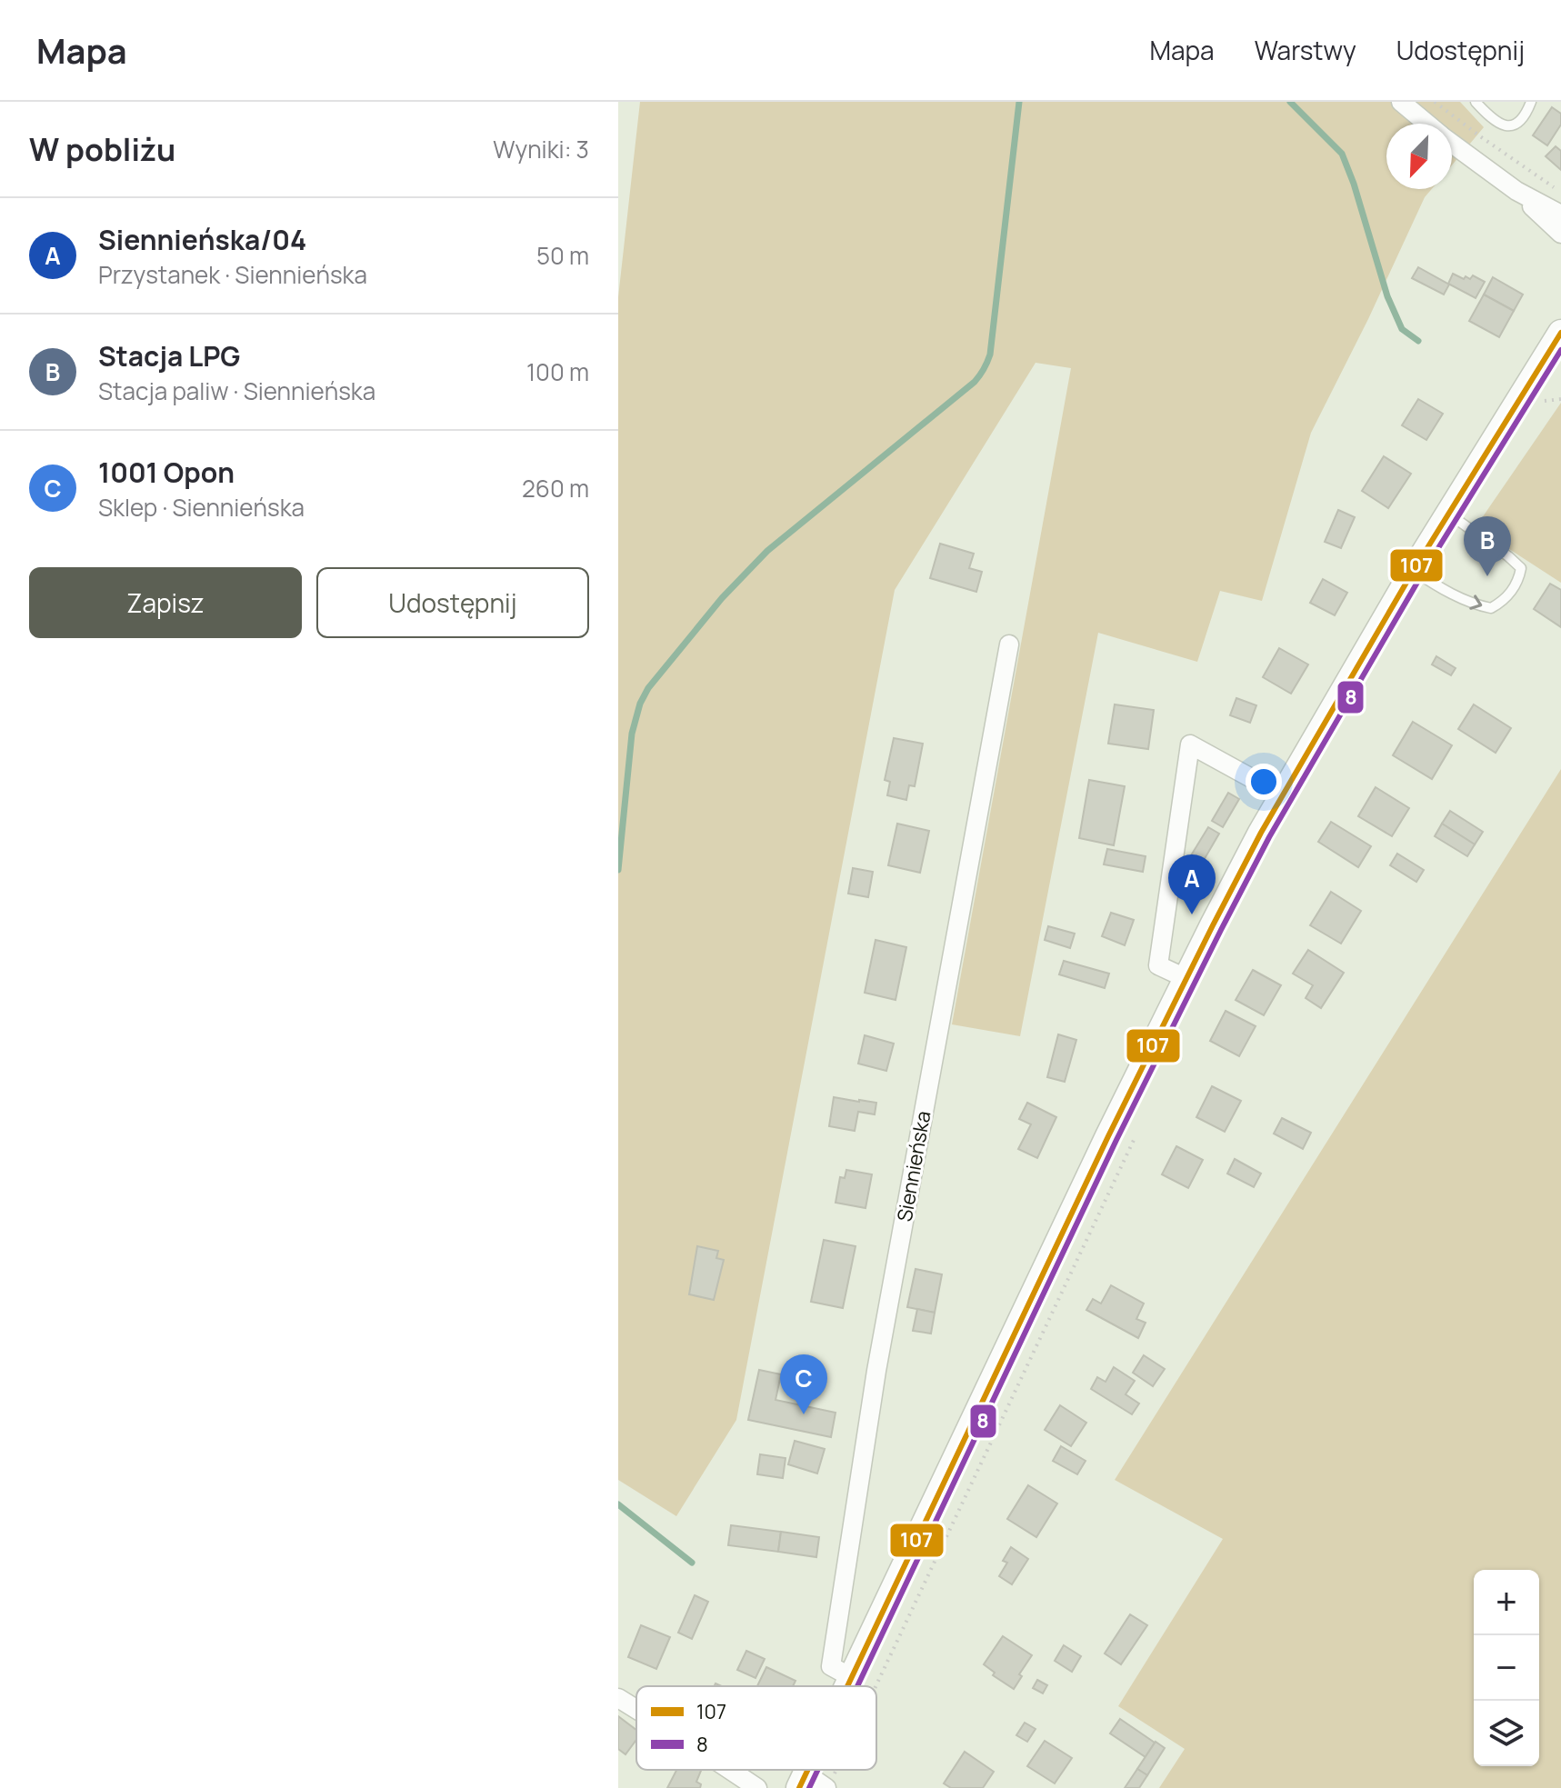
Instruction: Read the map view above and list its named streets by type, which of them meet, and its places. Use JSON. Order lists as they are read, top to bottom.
{
  "streets": {
    "street": ["Siennieńska"]
  },
  "lines": ["transit line 107", "transit line 8"],
  "legend": ["107", "8"],
  "north": "bottom left",
  "page": {
    "header": "Mapa",
    "nav": ["Mapa", "Warstwy", "Udostępnij"],
    "heading": ["W pobliżu", "Wyniki: 3"],
    "list": [
      {
        "mark": "A",
        "name": "Siennieńska/04",
        "note": "Przystanek · Siennieńska",
        "value": "50 m"
      },
      {
        "mark": "B",
        "name": "Stacja LPG",
        "note": "Stacja paliw · Siennieńska",
        "value": "100 m"
      },
      {
        "mark": "C",
        "name": "1001 Opon",
        "note": "Sklep · Siennieńska",
        "value": "260 m"
      }
    ],
    "pins": ["B", "A", "C"],
    "buttons": ["Zapisz", "Udostępnij"],
    "map_buttons": ["+", "−"]
  }
}
